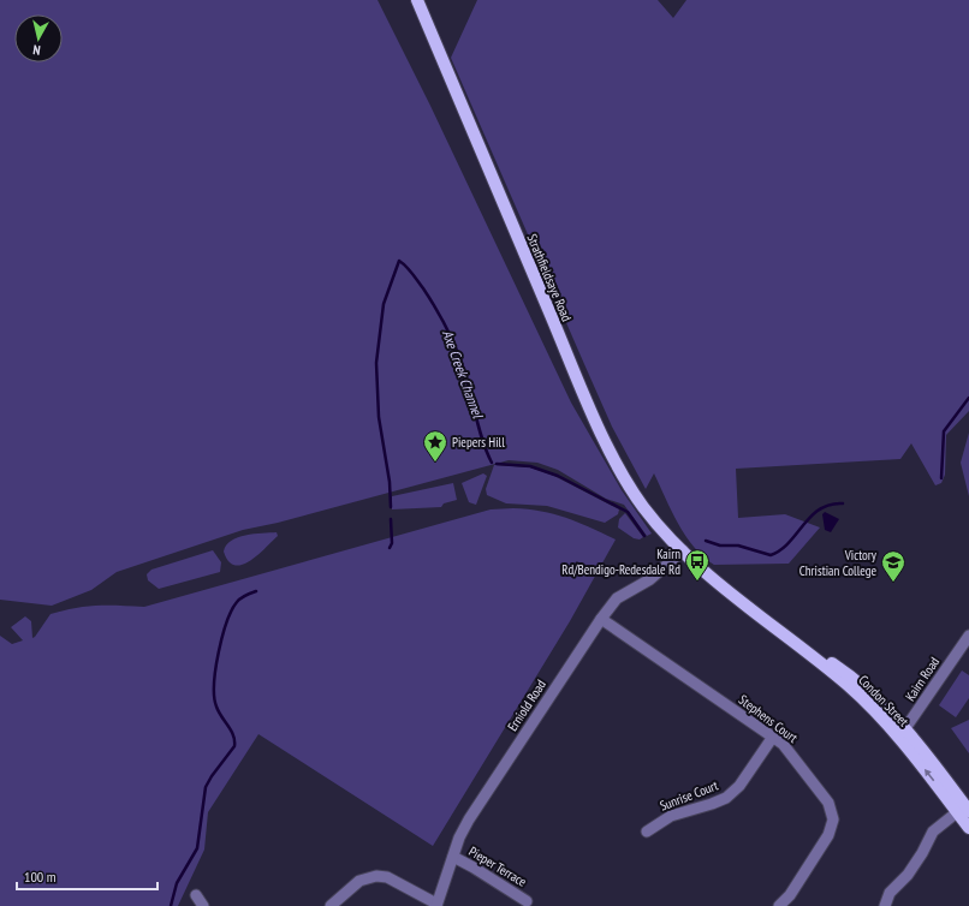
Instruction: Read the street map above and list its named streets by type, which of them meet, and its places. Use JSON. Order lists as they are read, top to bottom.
{
  "streets": {
    "main road": ["Strathfieldsaye Road", "Condon Street"],
    "street": [
      "Kairn Road",
      "Erniold Road",
      "Stephens Court",
      "Sunrise Court",
      "Pieper Terrace"
    ]
  },
  "crossings": [
    ["Strathfieldsaye Road", "Condon Street"],
    ["Strathfieldsaye Road", "Erniold Road"],
    ["Kairn Road", "Condon Street"],
    ["Condon Street", "Erniold Road"],
    ["Erniold Road", "Stephens Court"],
    ["Erniold Road", "Pieper Terrace"],
    ["Stephens Court", "Sunrise Court"]
  ],
  "water": ["Axe Creek Channel"],
  "places": {
    "place": ["Piepers Hill"],
    "bus stop": ["Kairn Rd/Bendigo-Redesdale Rd"],
    "school or university": ["Victory Christian College"]
  },
  "scale_bar": "100 m",
  "north": "bottom"
}
